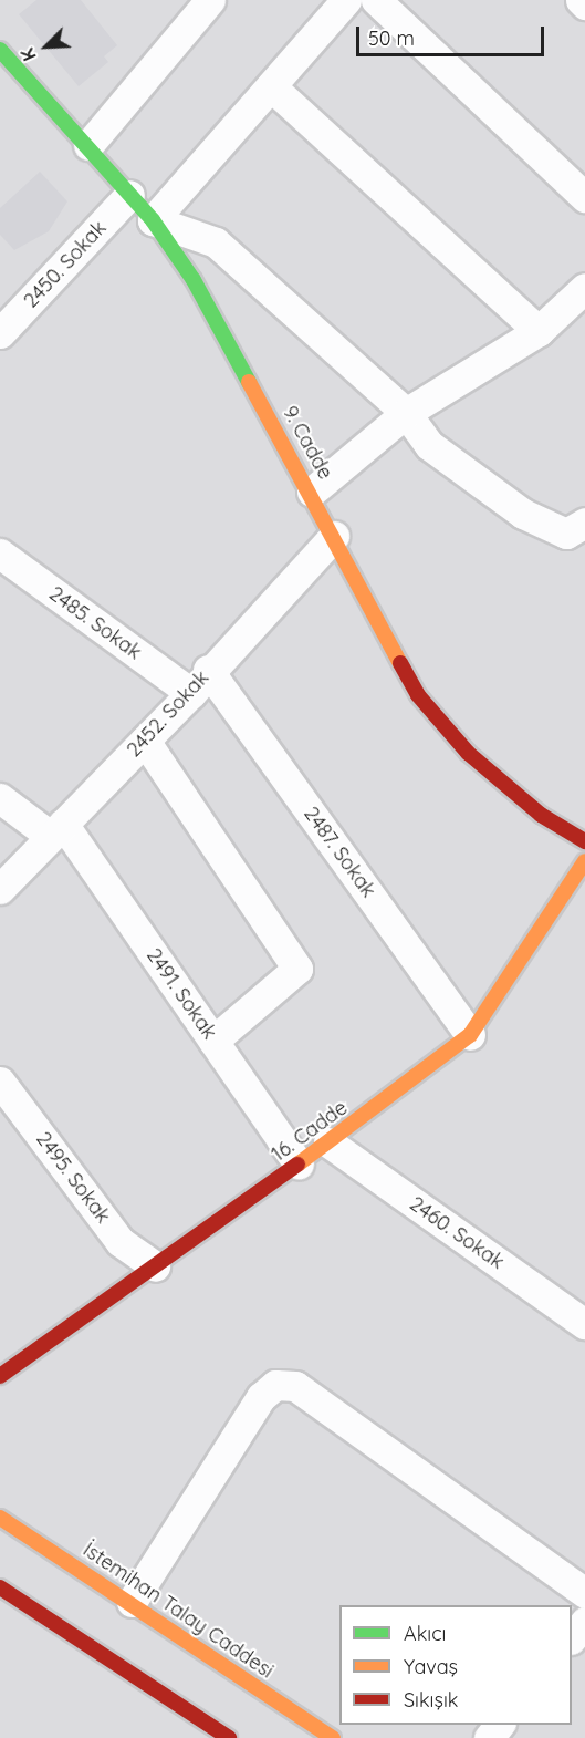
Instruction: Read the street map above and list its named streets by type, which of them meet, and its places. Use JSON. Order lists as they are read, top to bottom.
{
  "streets": {
    "street": [
      "2450. Sokak",
      "9. Cadde",
      "2485. Sokak",
      "2452. Sokak",
      "2487. Sokak",
      "2491. Sokak",
      "16. Cadde",
      "2495. Sokak",
      "2460. Sokak",
      "İstemihan Talay Caddesi"
    ]
  },
  "crossings": [
    ["2450. Sokak", "9. Cadde"],
    ["9. Cadde", "2452. Sokak"],
    ["2485. Sokak", "2452. Sokak"],
    ["2485. Sokak", "2487. Sokak"],
    ["2452. Sokak", "2487. Sokak"],
    ["2452. Sokak", "2491. Sokak"],
    ["2487. Sokak", "16. Cadde"],
    ["2491. Sokak", "16. Cadde"],
    ["16. Cadde", "2495. Sokak"],
    ["16. Cadde", "2460. Sokak"]
  ],
  "legend": ["Akıcı", "Yavaş", "Sıkışık"],
  "scale_bar": "50 m",
  "north": "bottom left"
}
